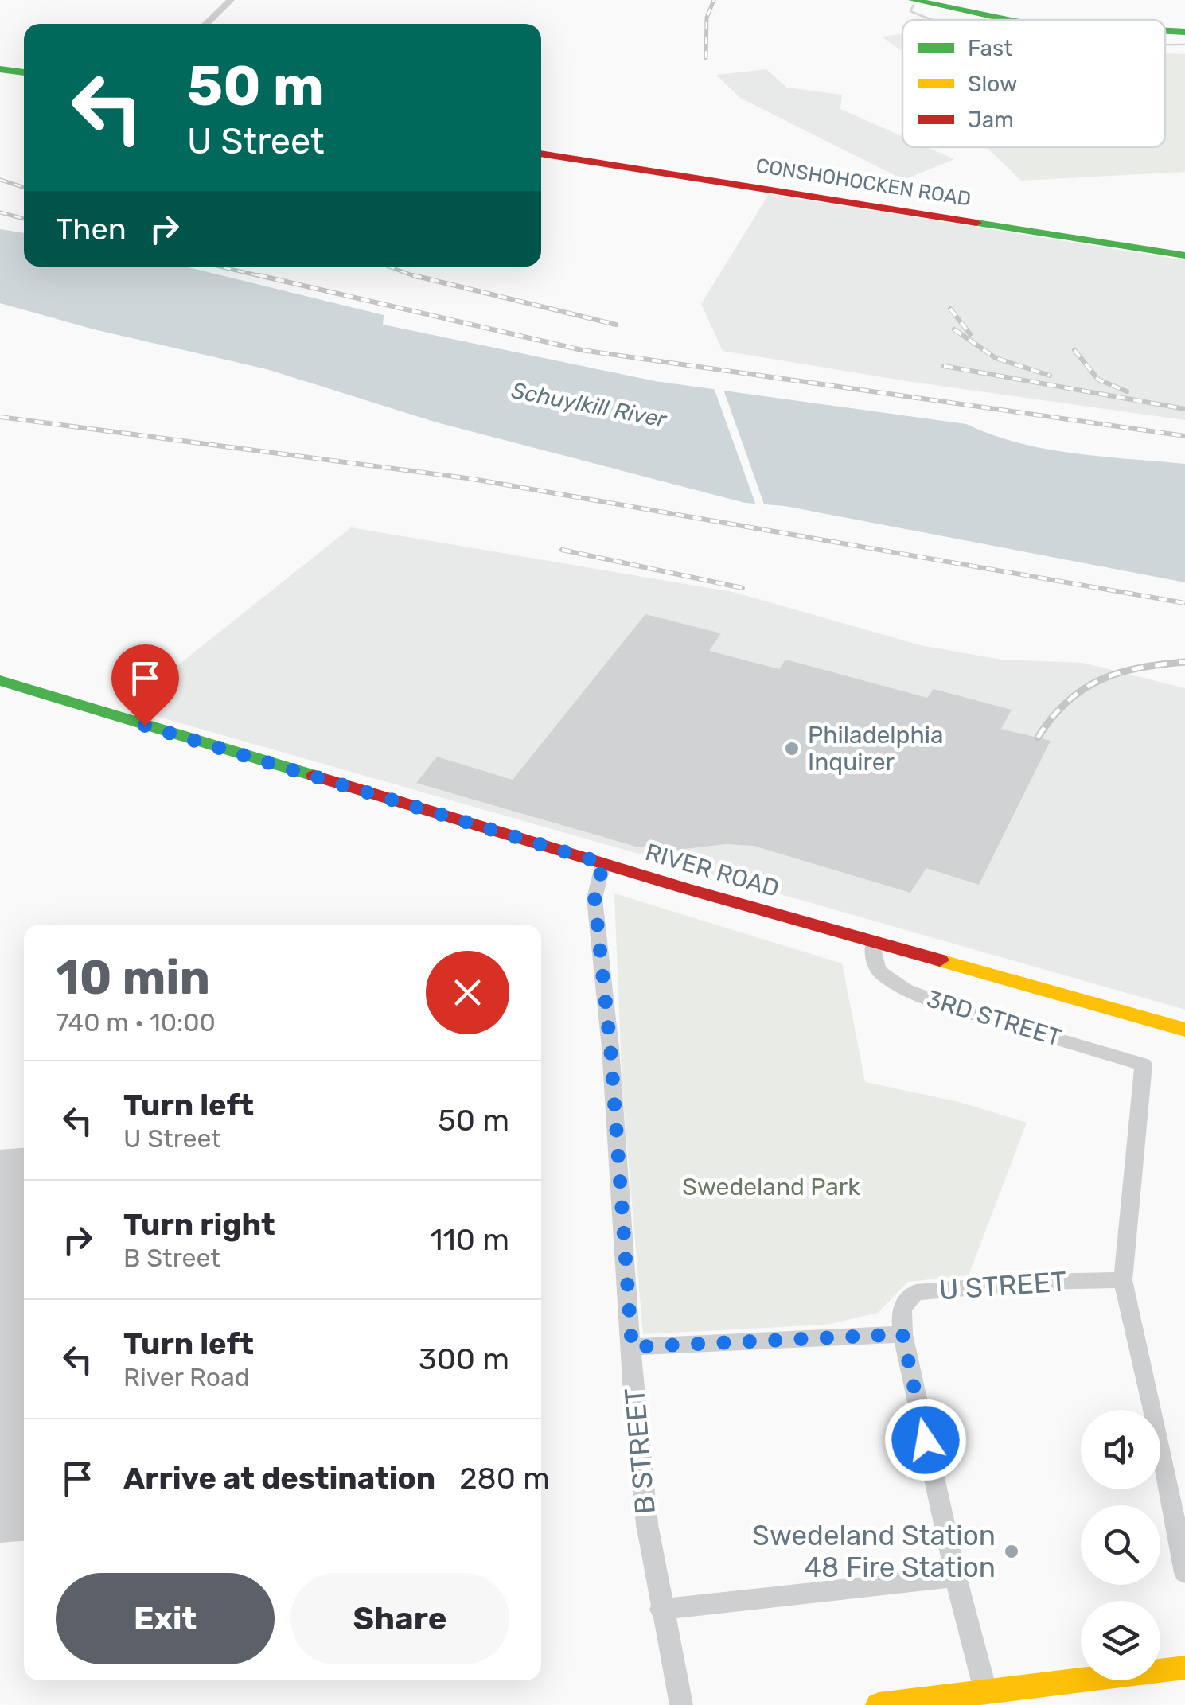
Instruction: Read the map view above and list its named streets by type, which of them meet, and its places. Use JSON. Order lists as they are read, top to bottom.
{
  "streets": {
    "main road": ["CONSHOHOCKEN ROAD", "RIVER ROAD"],
    "street": ["3RD STREET", "U STREET", "B STREET"]
  },
  "crossings": [
    ["RIVER ROAD", "3RD STREET"],
    ["RIVER ROAD", "B STREET"],
    ["3RD STREET", "U STREET"]
  ],
  "water": ["Schuylkill River"],
  "parks": ["Swedeland Park"],
  "places": ["Philadelphia Inquirer", "Swedeland Station 48 Fire Station"],
  "legend": ["Fast", "Slow", "Jam"],
  "page": {
    "turn": ["50 m", "U Street"],
    "then": "Then",
    "heading": ["10 min", "740 m · 10:00"],
    "list": [
      {
        "name": "Turn left",
        "note": "U Street",
        "value": "50 m"
      },
      {
        "name": "Turn right",
        "note": "B Street",
        "value": "110 m"
      },
      {
        "name": "Turn left",
        "note": "River Road",
        "value": "300 m"
      },
      {
        "name": "Arrive at destination",
        "value": "280 m"
      }
    ],
    "buttons": ["Exit", "Share"]
  }
}
